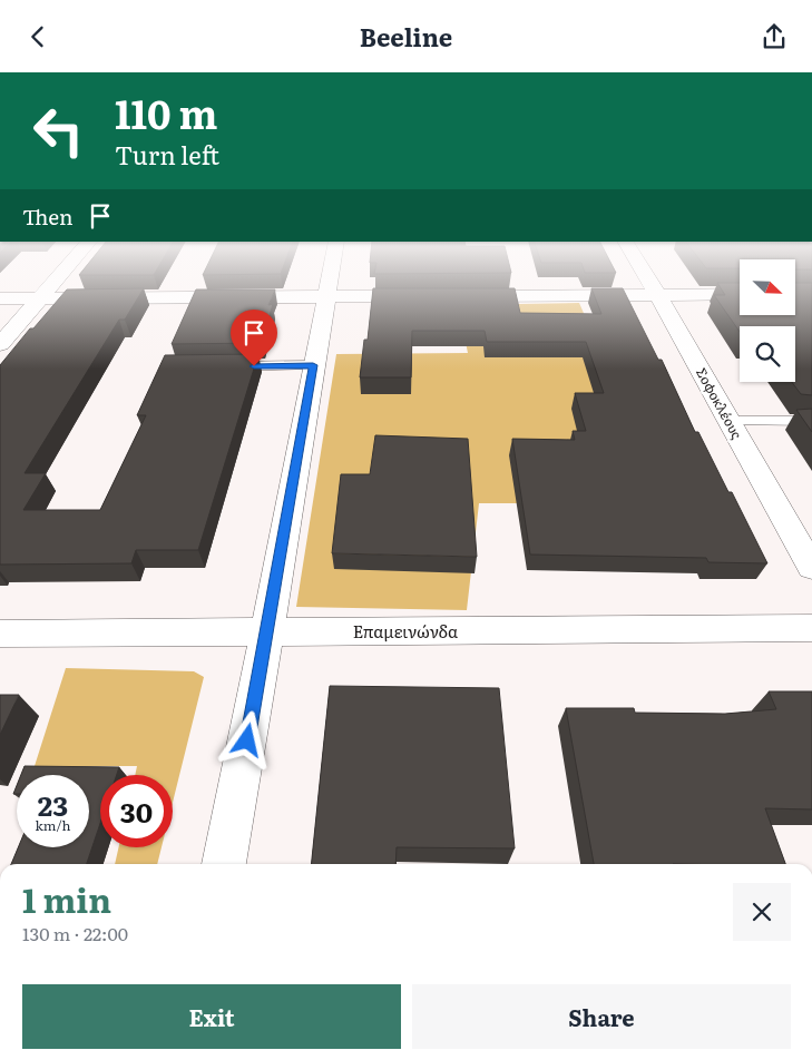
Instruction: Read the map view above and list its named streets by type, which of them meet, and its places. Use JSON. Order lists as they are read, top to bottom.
{
  "streets": {
    "street": ["Σοφοκλέους", "Επαμεινώνδα"]
  },
  "north": "bottom right",
  "page": {
    "header": "Beeline",
    "turn": ["110 m", "Turn left"],
    "then": "Then",
    "speed": "23 km/h",
    "limit": "30",
    "heading": ["1 min", "130 m · 22:00"],
    "buttons": ["Exit", "Share"]
  }
}
